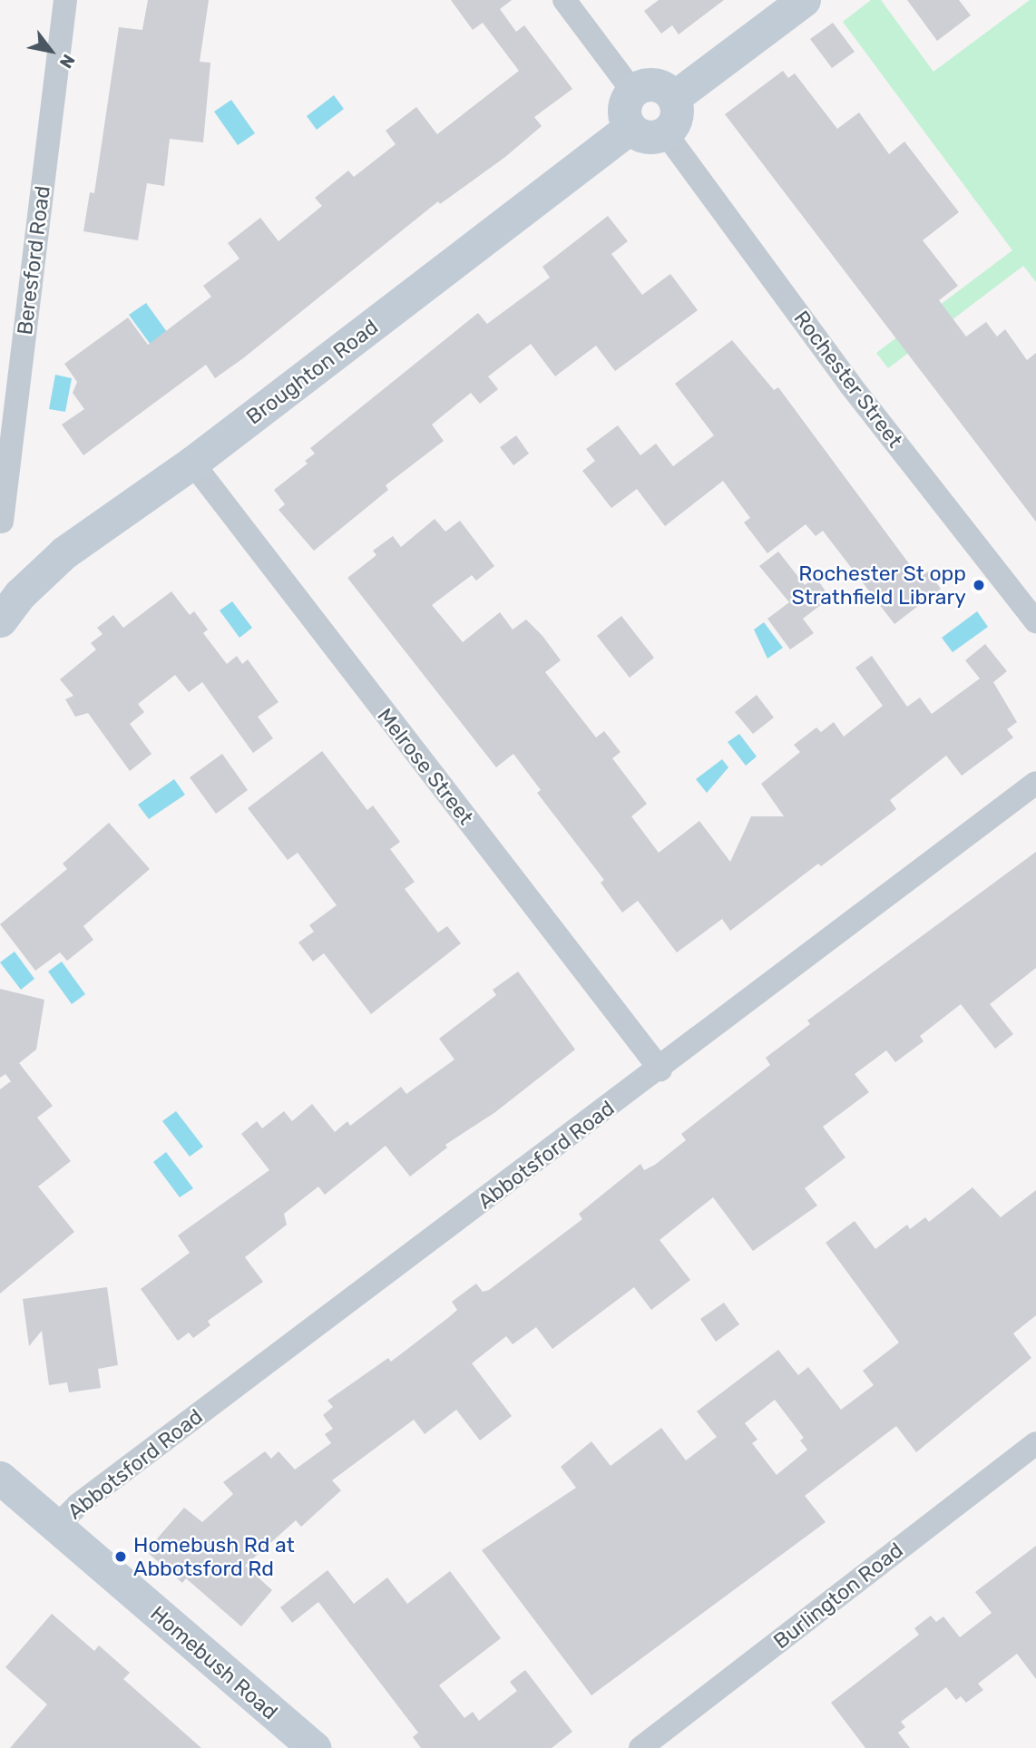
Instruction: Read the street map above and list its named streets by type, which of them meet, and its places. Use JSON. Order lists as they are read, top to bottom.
{
  "streets": {
    "main road": ["Broughton Road", "Homebush Road"],
    "street": [
      "Beresford Road",
      "Rochester Street",
      "Melrose Street",
      "Abbotsford Road",
      "Burlington Road"
    ]
  },
  "crossings": [
    ["Broughton Road", "Rochester Street"],
    ["Broughton Road", "Melrose Street"],
    ["Melrose Street", "Abbotsford Road"],
    ["Abbotsford Road", "Homebush Road"]
  ],
  "places": ["Rochester St opp Strathfield Library", "Homebush Rd at Abbotsford Rd"],
  "north": "bottom right"
}
